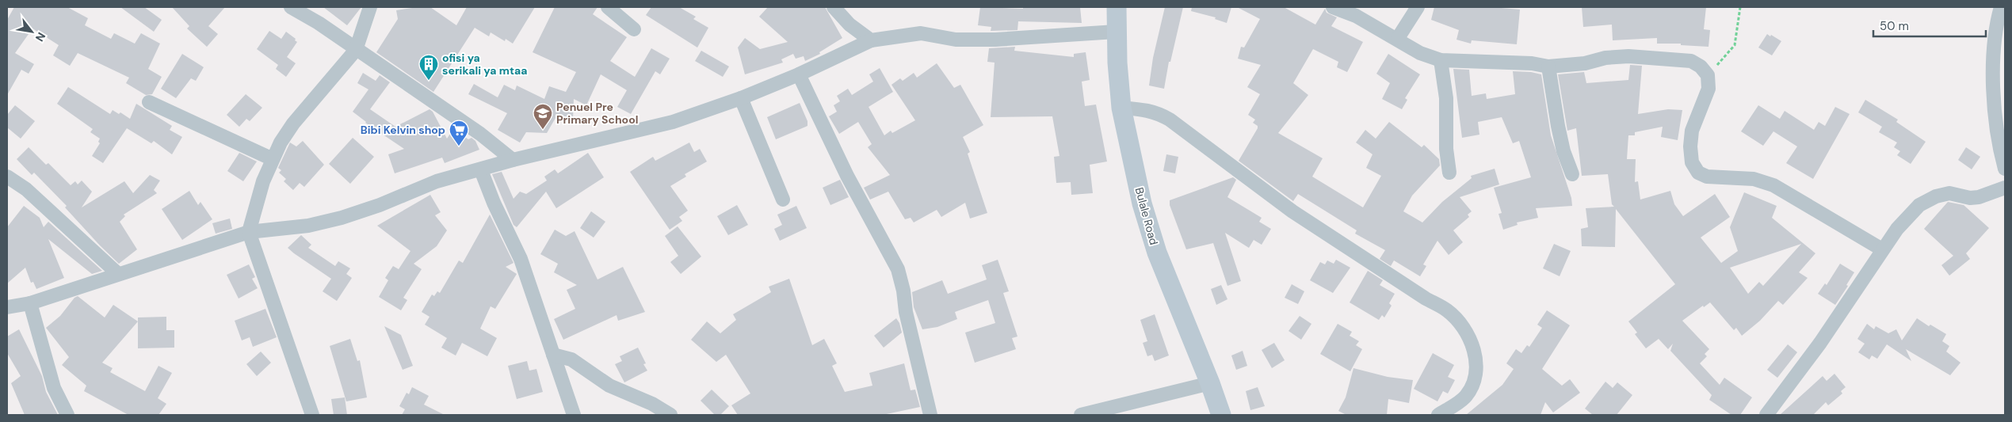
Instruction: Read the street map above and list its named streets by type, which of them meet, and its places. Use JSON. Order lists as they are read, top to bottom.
{
  "streets": {
    "street": ["Bulale Road"]
  },
  "places": {
    "building": ["ofisi ya serikali ya mtaa"],
    "school or university": ["Penuel Pre Primary School"],
    "supermarket": ["Bibi Kelvin shop"]
  },
  "scale_bar": "50 m",
  "north": "bottom right"
}
